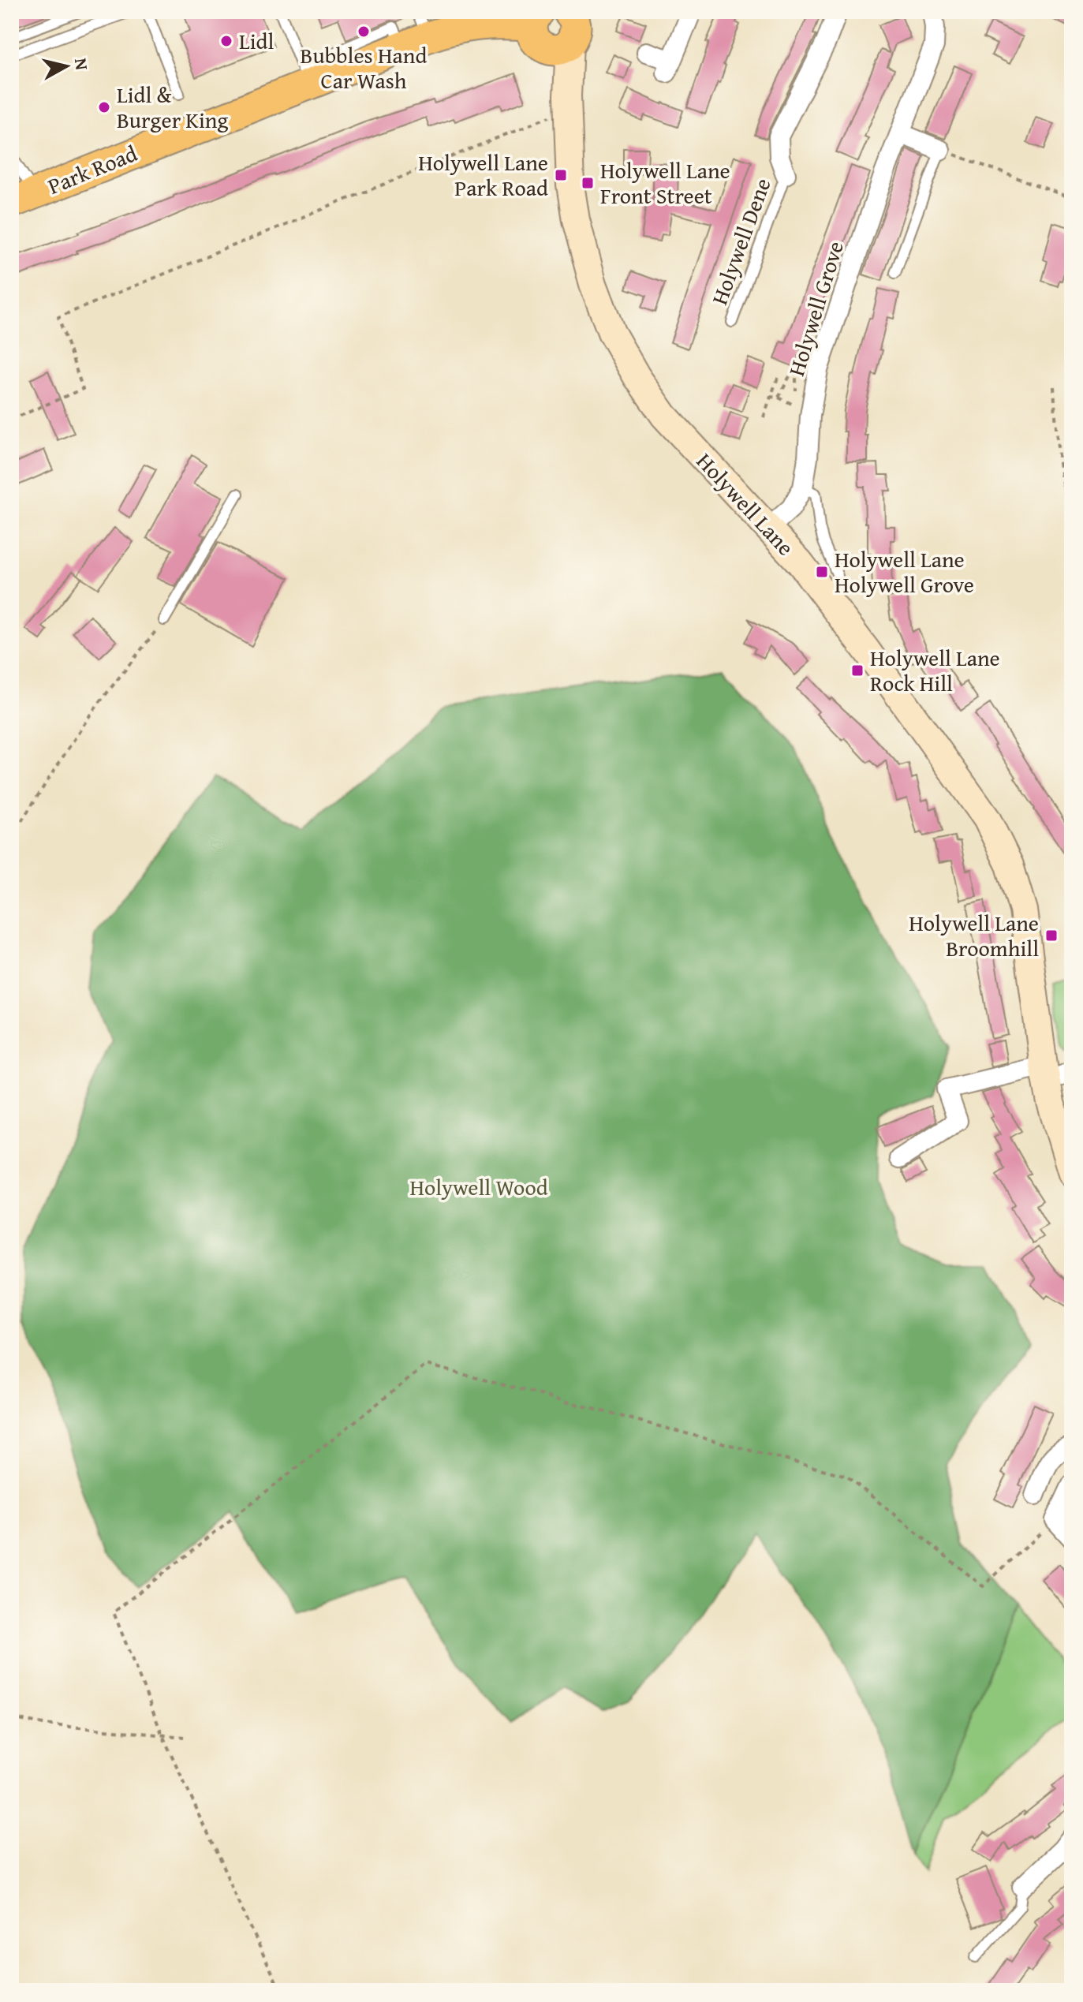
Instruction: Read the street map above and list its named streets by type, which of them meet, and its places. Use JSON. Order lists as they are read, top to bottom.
{
  "streets": {
    "main road": ["Park Road", "Holywell Lane"],
    "street": ["Holywell Grove"],
    "lane": ["Holywell Dene"]
  },
  "crossings": [
    ["Park Road", "Holywell Lane"],
    ["Holywell Grove", "Holywell Lane"]
  ],
  "parks": ["Holywell Wood"],
  "places": {
    "other": ["Bubbles Hand Car Wash", "Lidl", "Lidl & Burger King"],
    "transit": [
      "Holywell Lane Park Road",
      "Holywell Lane Front Street",
      "Holywell Lane Holywell Grove",
      "Holywell Lane Rock Hill",
      "Holywell Lane Broomhill"
    ]
  },
  "north": "right"
}
